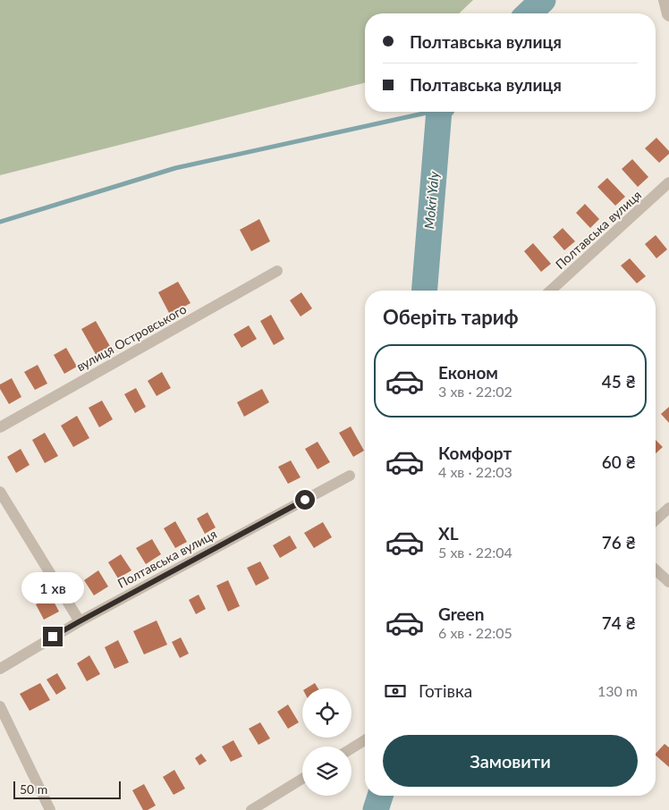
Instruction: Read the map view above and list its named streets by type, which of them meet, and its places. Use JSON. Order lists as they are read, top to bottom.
{
  "streets": {
    "street": ["Полтавська вулиця", "вулиця Островського"]
  },
  "water": ["Mokri Yaly"],
  "scale_bar": "50 m",
  "page": {
    "banner": ["Полтавська вулиця", "Полтавська вулиця"],
    "heading": "Оберіть тариф",
    "list": [
      {
        "name": "Економ",
        "note": "3 хв · 22:02",
        "value": "45 ₴"
      },
      {
        "name": "Комфорт",
        "note": "4 хв · 22:03",
        "value": "60 ₴"
      },
      {
        "name": "XL",
        "note": "5 хв · 22:04",
        "value": "76 ₴"
      },
      {
        "name": "Green",
        "note": "6 хв · 22:05",
        "value": "74 ₴"
      }
    ],
    "bubble": "1 хв",
    "pay": ["Готівка", "130 m"],
    "buttons": "Замовити",
    "scale": "50 m"
  }
}
